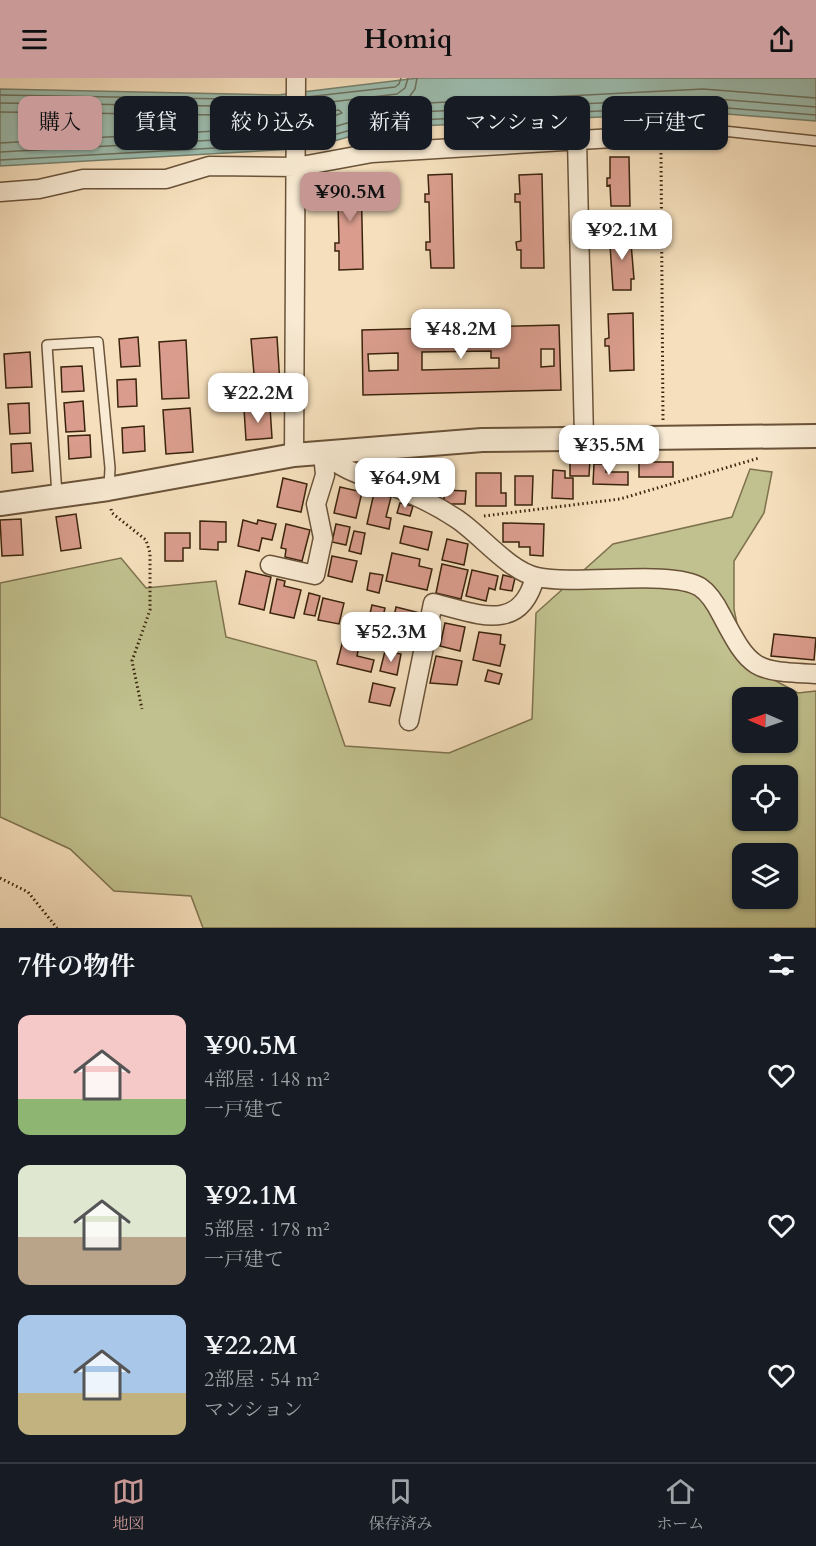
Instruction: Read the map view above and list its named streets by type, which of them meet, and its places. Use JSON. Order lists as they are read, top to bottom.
{
  "north": "left",
  "page": {
    "header": "Homiq",
    "chip": [
      "購入",
      "賃貸",
      "絞り込み",
      "新着",
      "マンション",
      "一戸建て"
    ],
    "price": [
      "¥90.5M",
      "¥92.1M",
      "¥48.2M",
      "¥22.2M",
      "¥35.5M",
      "¥64.9M",
      "¥52.3M"
    ],
    "heading": "7件の物件",
    "list": [
      {
        "name": "¥90.5M",
        "note": "4部屋 · 148 m² · 一戸建て"
      },
      {
        "name": "¥92.1M",
        "note": "5部屋 · 178 m² · 一戸建て"
      },
      {
        "name": "¥22.2M",
        "note": "2部屋 · 54 m² · マンション"
      }
    ],
    "tabs": ["地図", "保存済み", "ホーム"]
  }
}
